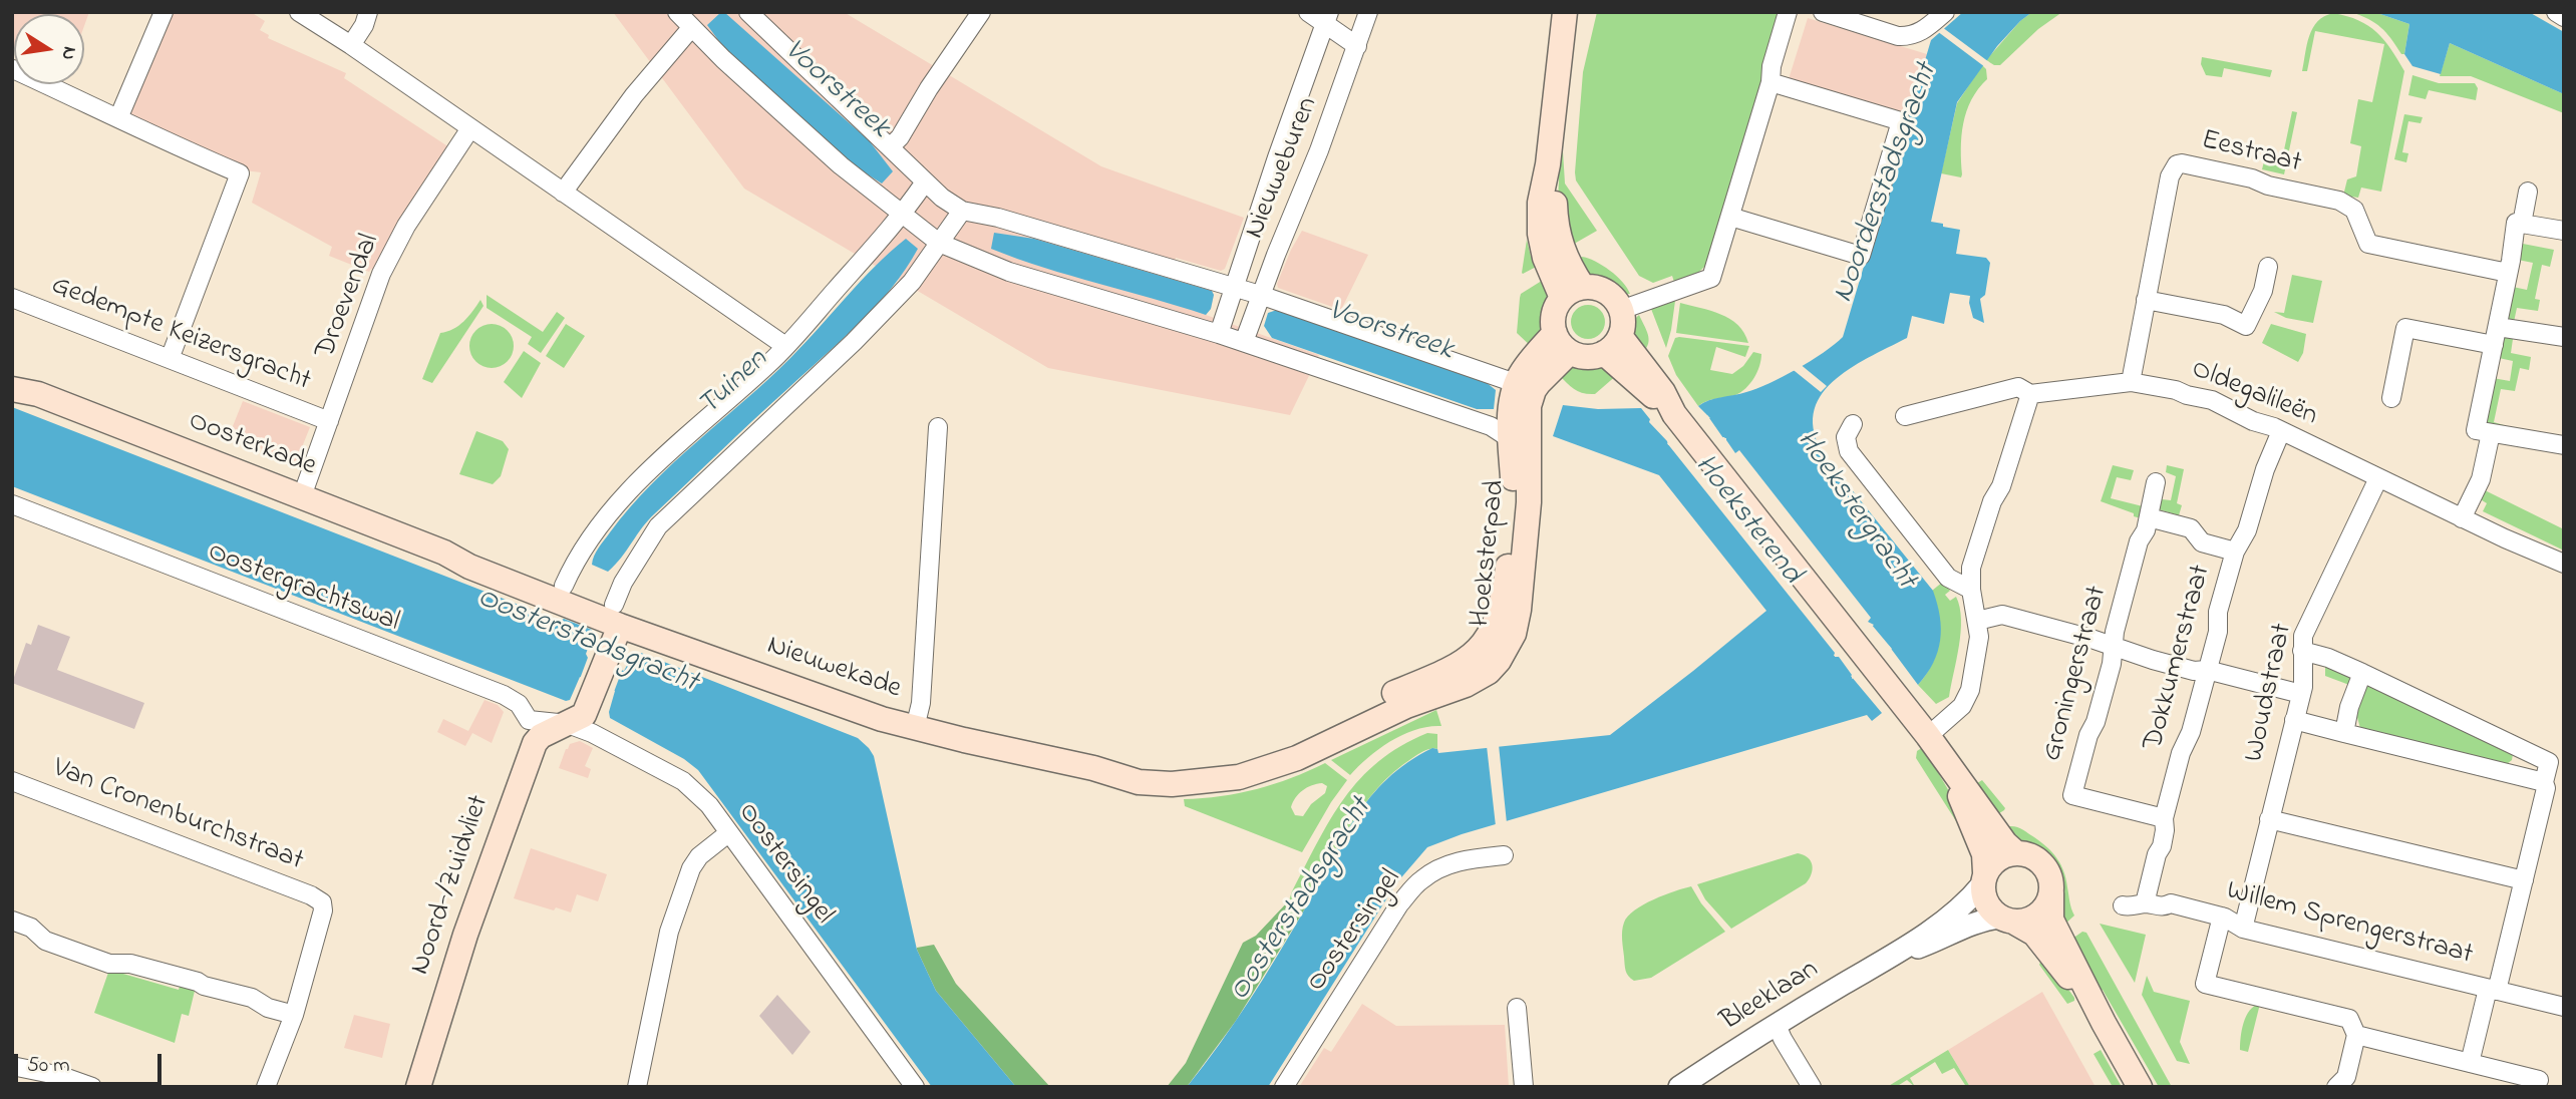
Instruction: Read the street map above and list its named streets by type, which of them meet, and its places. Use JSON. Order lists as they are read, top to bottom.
{
  "streets": {
    "main road": [
      "Oosterkade",
      "Hoeksterpad",
      "Nieuwekade",
      "Noord-/Zuidvliet"
    ],
    "street": [
      "Eestraat",
      "Nieuweburen",
      "Droevendal",
      "Gedempte Keizersgracht",
      "Oldegalileën",
      "Oostergrachtswal",
      "Dokkumerstraat",
      "Groningerstraat",
      "Woudstraat",
      "Van Cronenburchstraat",
      "Oostersingel",
      "Willem Sprengerstraat",
      "Bleeklaan"
    ]
  },
  "crossings": [
    ["Eestraat", "Oldegalileën"],
    ["Droevendal", "Gedempte Keizersgracht"],
    ["Droevendal", "Oosterkade"],
    ["Oldegalileën", "Dokkumerstraat"],
    ["Oldegalileën", "Woudstraat"],
    ["Oosterkade", "Nieuwekade"],
    ["Oosterkade", "Noord-/Zuidvliet"],
    ["Hoeksterpad", "Nieuwekade"],
    ["Oostergrachtswal", "Oostersingel"],
    ["Oostergrachtswal", "Noord-/Zuidvliet"],
    ["Dokkumerstraat", "Groningerstraat"],
    ["Dokkumerstraat", "Willem Sprengerstraat"],
    ["Nieuwekade", "Noord-/Zuidvliet"],
    ["Woudstraat", "Willem Sprengerstraat"],
    ["Oostersingel", "Noord-/Zuidvliet"]
  ],
  "water": [
    "Voorstreek",
    "Noorderstadsgracht",
    "Tuinen",
    "Hoekstergracht",
    "Hoeksterend",
    "Oosterstadsgracht"
  ],
  "scale_bar": "50 m",
  "north": "right"
}
